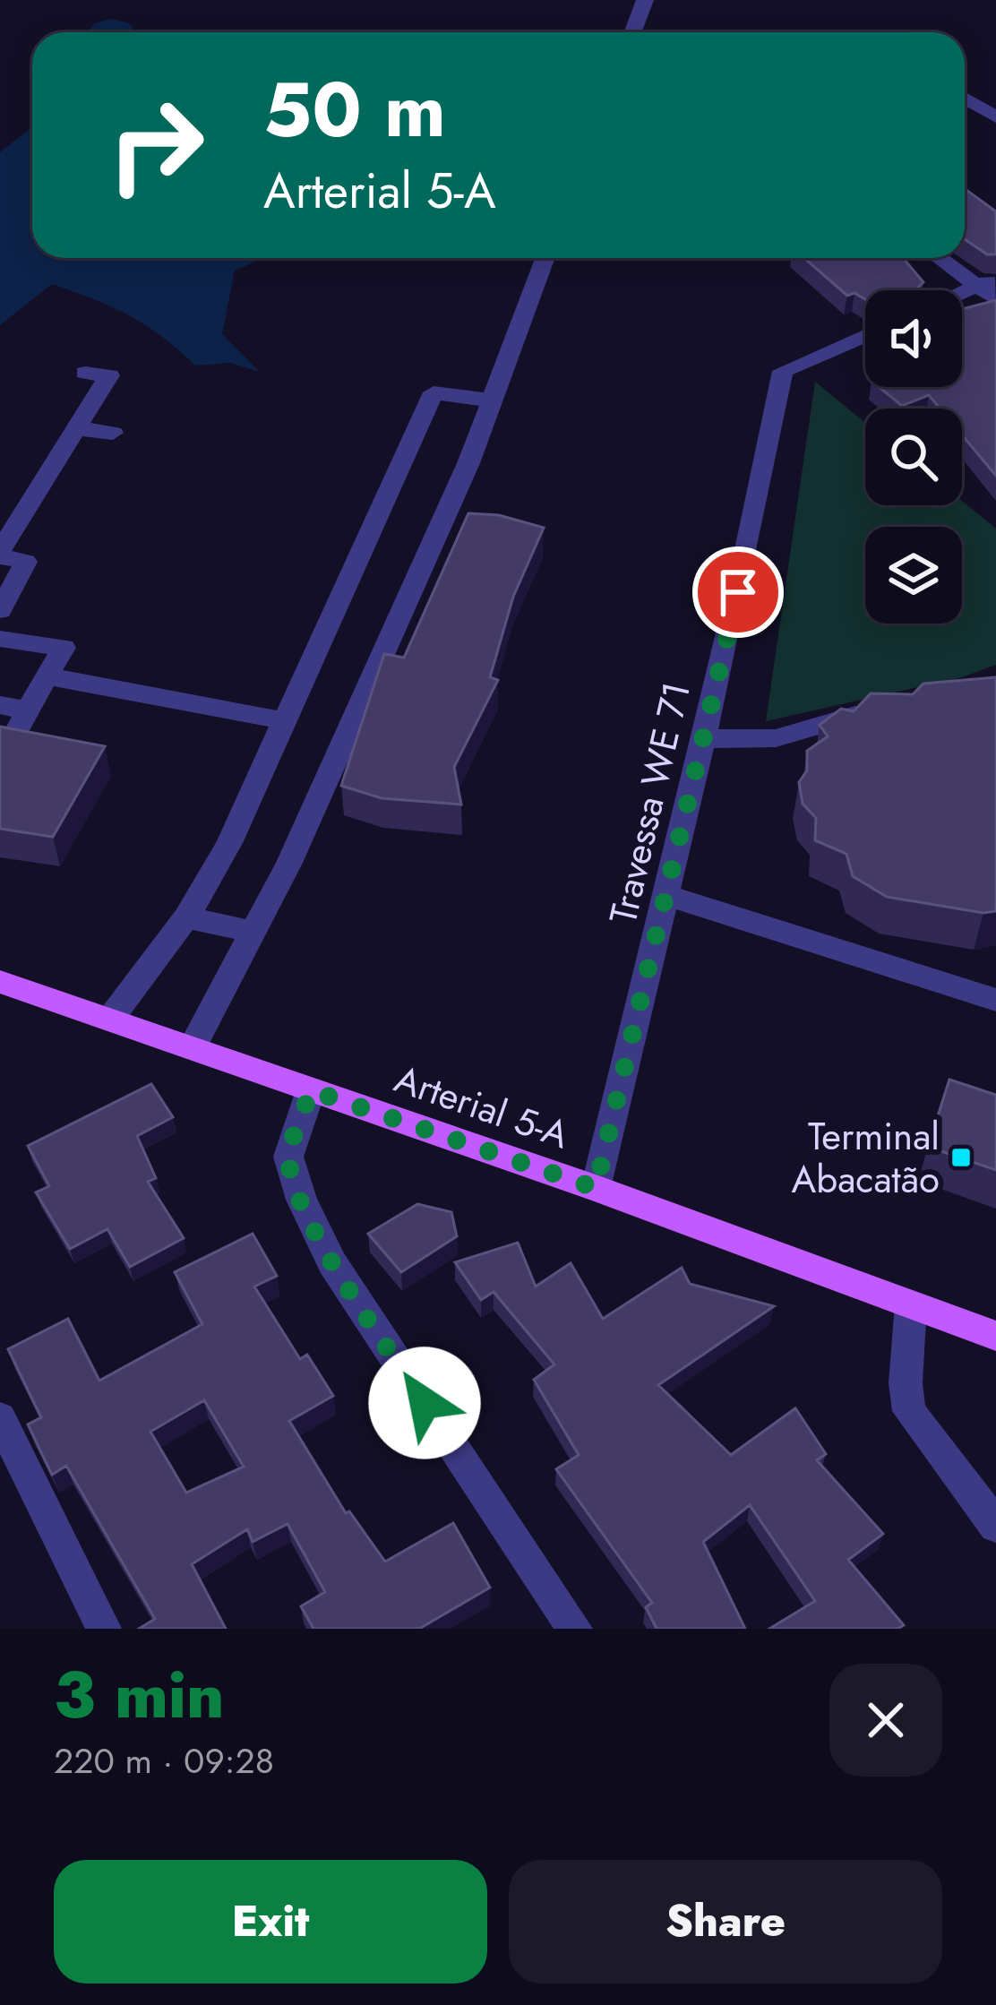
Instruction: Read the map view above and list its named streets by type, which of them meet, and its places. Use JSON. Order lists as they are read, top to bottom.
{
  "streets": {
    "main road": ["Arterial 5-A"],
    "street": ["Travessa WE 71"]
  },
  "crossings": [
    ["Travessa WE 71", "Arterial 5-A"]
  ],
  "places": {
    "transit": ["Terminal Abacatão"]
  },
  "page": {
    "turn": ["50 m", "Arterial 5-A"],
    "heading": ["3 min", "220 m · 09:28"],
    "buttons": ["Exit", "Share"]
  }
}
